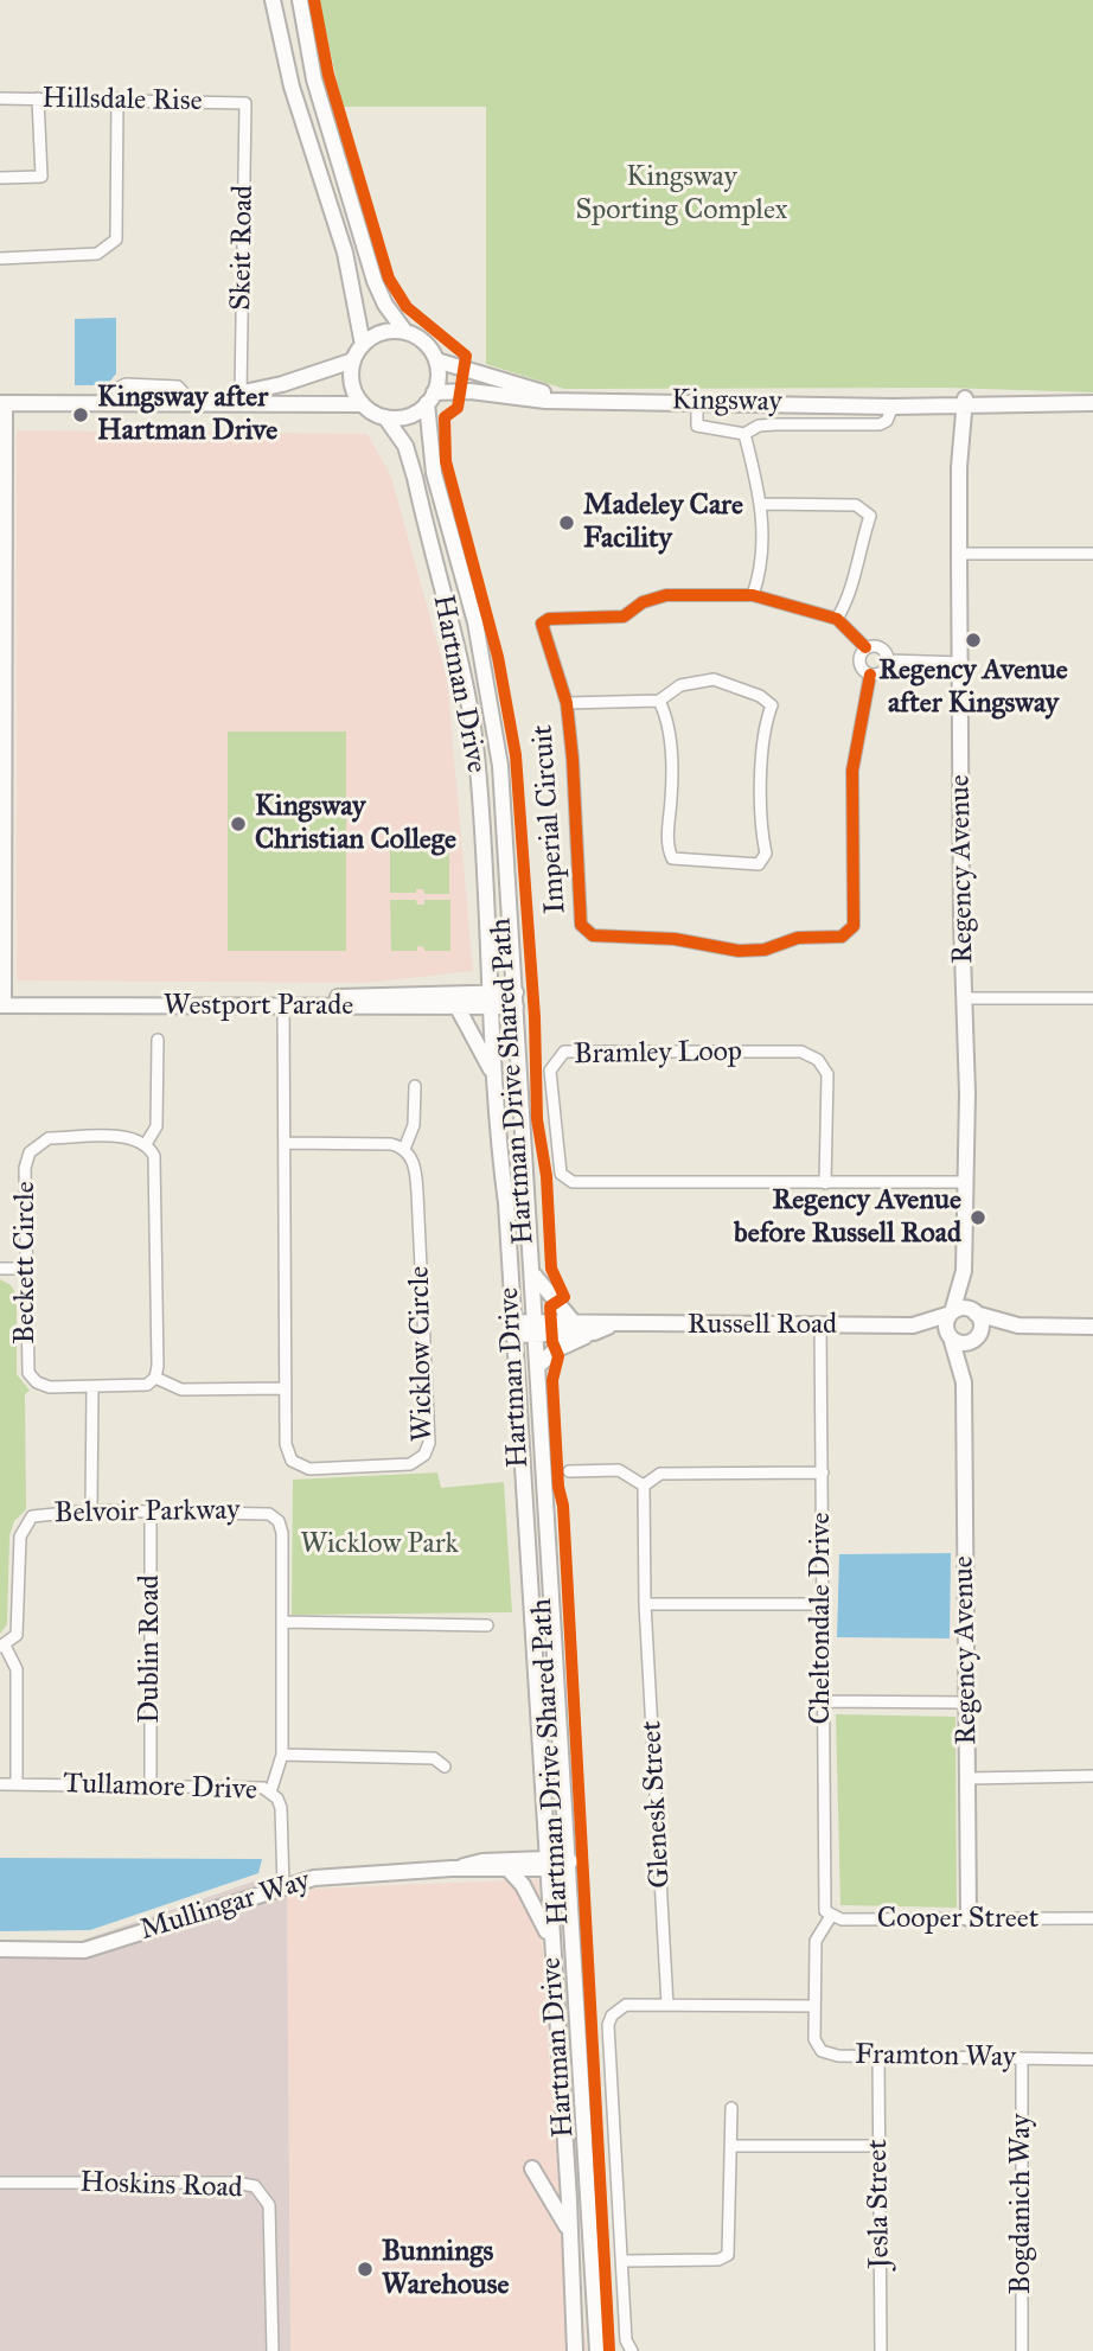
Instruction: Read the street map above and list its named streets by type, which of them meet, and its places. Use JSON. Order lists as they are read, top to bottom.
{
  "streets": {
    "main road": [
      "Kingsway",
      "Hartman Drive",
      "Regency Avenue",
      "Westport Parade",
      "Russell Road",
      "Mullingar Way"
    ],
    "street": [
      "Hillsdale Rise",
      "Skeit Road",
      "Imperial Circuit",
      "Bramley Loop",
      "Beckett Circle",
      "Wicklow Circle",
      "Belvoir Parkway",
      "Cheltondale Drive",
      "Dublin Road",
      "Tullamore Drive",
      "Glenesk Street",
      "Cooper Street",
      "Framton Way",
      "Hoskins Road",
      "Jesla Street",
      "Bogdanich Way"
    ],
    "cycle path": ["Hartman Drive Shared Path"]
  },
  "crossings": [
    ["Hillsdale Rise", "Skeit Road"],
    ["Kingsway", "Hartman Drive"],
    ["Kingsway", "Regency Avenue"],
    ["Hartman Drive", "Westport Parade"],
    ["Hartman Drive", "Russell Road"],
    ["Hartman Drive", "Mullingar Way"],
    ["Imperial Circuit", "Regency Avenue"],
    ["Regency Avenue", "Bramley Loop"],
    ["Regency Avenue", "Russell Road"],
    ["Regency Avenue", "Cooper Street"],
    ["Westport Parade", "Wicklow Circle"],
    ["Russell Road", "Cheltondale Drive"],
    ["Belvoir Parkway", "Dublin Road"],
    ["Belvoir Parkway", "Tullamore Drive"],
    ["Cheltondale Drive", "Cooper Street"],
    ["Cheltondale Drive", "Framton Way"],
    ["Dublin Road", "Tullamore Drive"],
    ["Tullamore Drive", "Mullingar Way"],
    ["Cooper Street", "Framton Way"],
    ["Framton Way", "Jesla Street"],
    ["Framton Way", "Bogdanich Way"]
  ],
  "parks": ["Kingsway Sporting Complex", "Wicklow Park"],
  "places": [
    "Kingsway after Hartman Drive",
    "Madeley Care Facility",
    "Regency Avenue after Kingsway",
    "Kingsway Christian College",
    "Regency Avenue before Russell Road",
    "Bunnings Warehouse"
  ]
}
